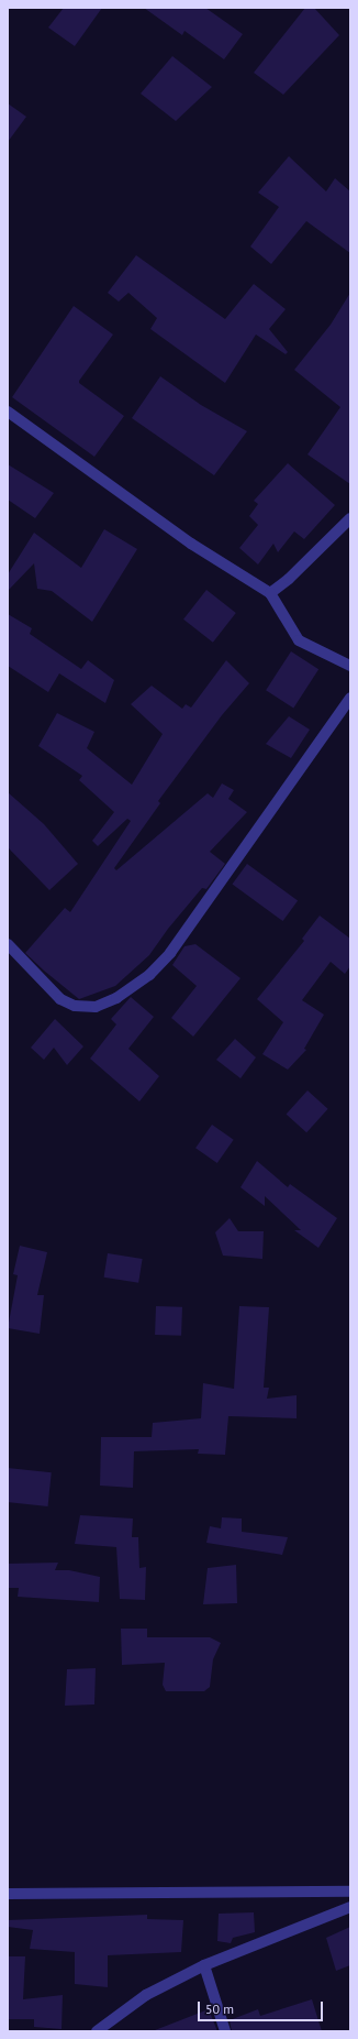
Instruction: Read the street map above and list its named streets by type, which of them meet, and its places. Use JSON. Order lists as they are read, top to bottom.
{
  "scale_bar": "50 m"
}
